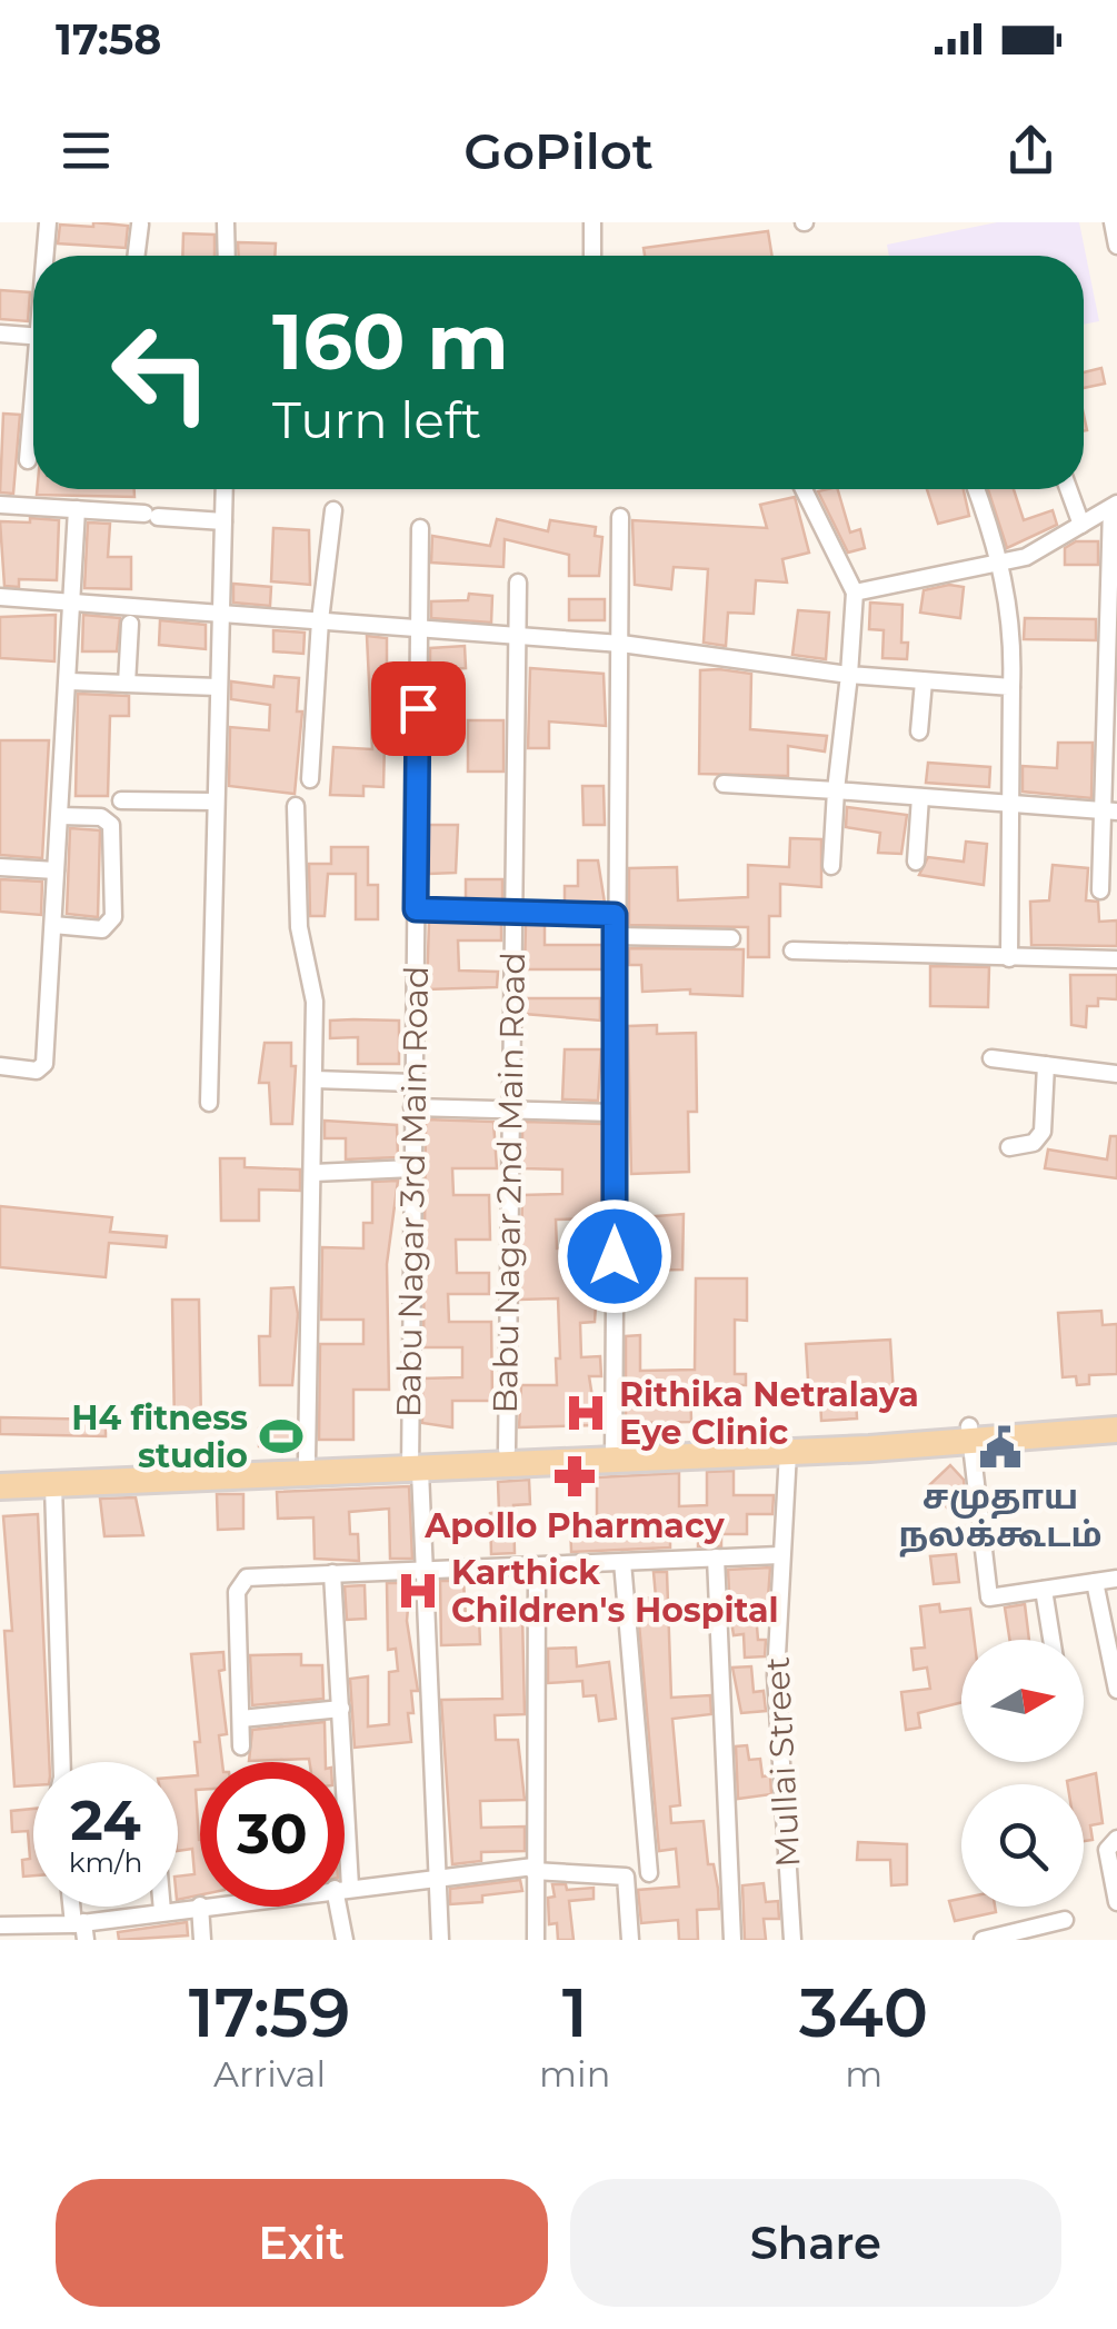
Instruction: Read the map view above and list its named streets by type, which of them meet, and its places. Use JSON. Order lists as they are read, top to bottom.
{
  "streets": {
    "street": ["Babu Nagar 2nd Main Road", "Babu Nagar 3rd Main Road", "Mullai Street"]
  },
  "places": {
    "hospital": ["Rithika Netralaya Eye Clinic", "Karthick Children's Hospital"],
    "sports": ["H4 fitness studio"],
    "public building": ["சமுதாய நலக்கூடம்"],
    "pharmacy": ["Apollo Pharmacy"]
  },
  "north": "right",
  "page": {
    "status": "17:58",
    "header": "GoPilot",
    "turn": ["160 m", "Turn left"],
    "speed": "24 km/h",
    "limit": "30",
    "eta": [
      "17:59",
      "Arrival",
      "1",
      "min",
      "340",
      "m"
    ],
    "buttons": ["Exit", "Share"]
  }
}
